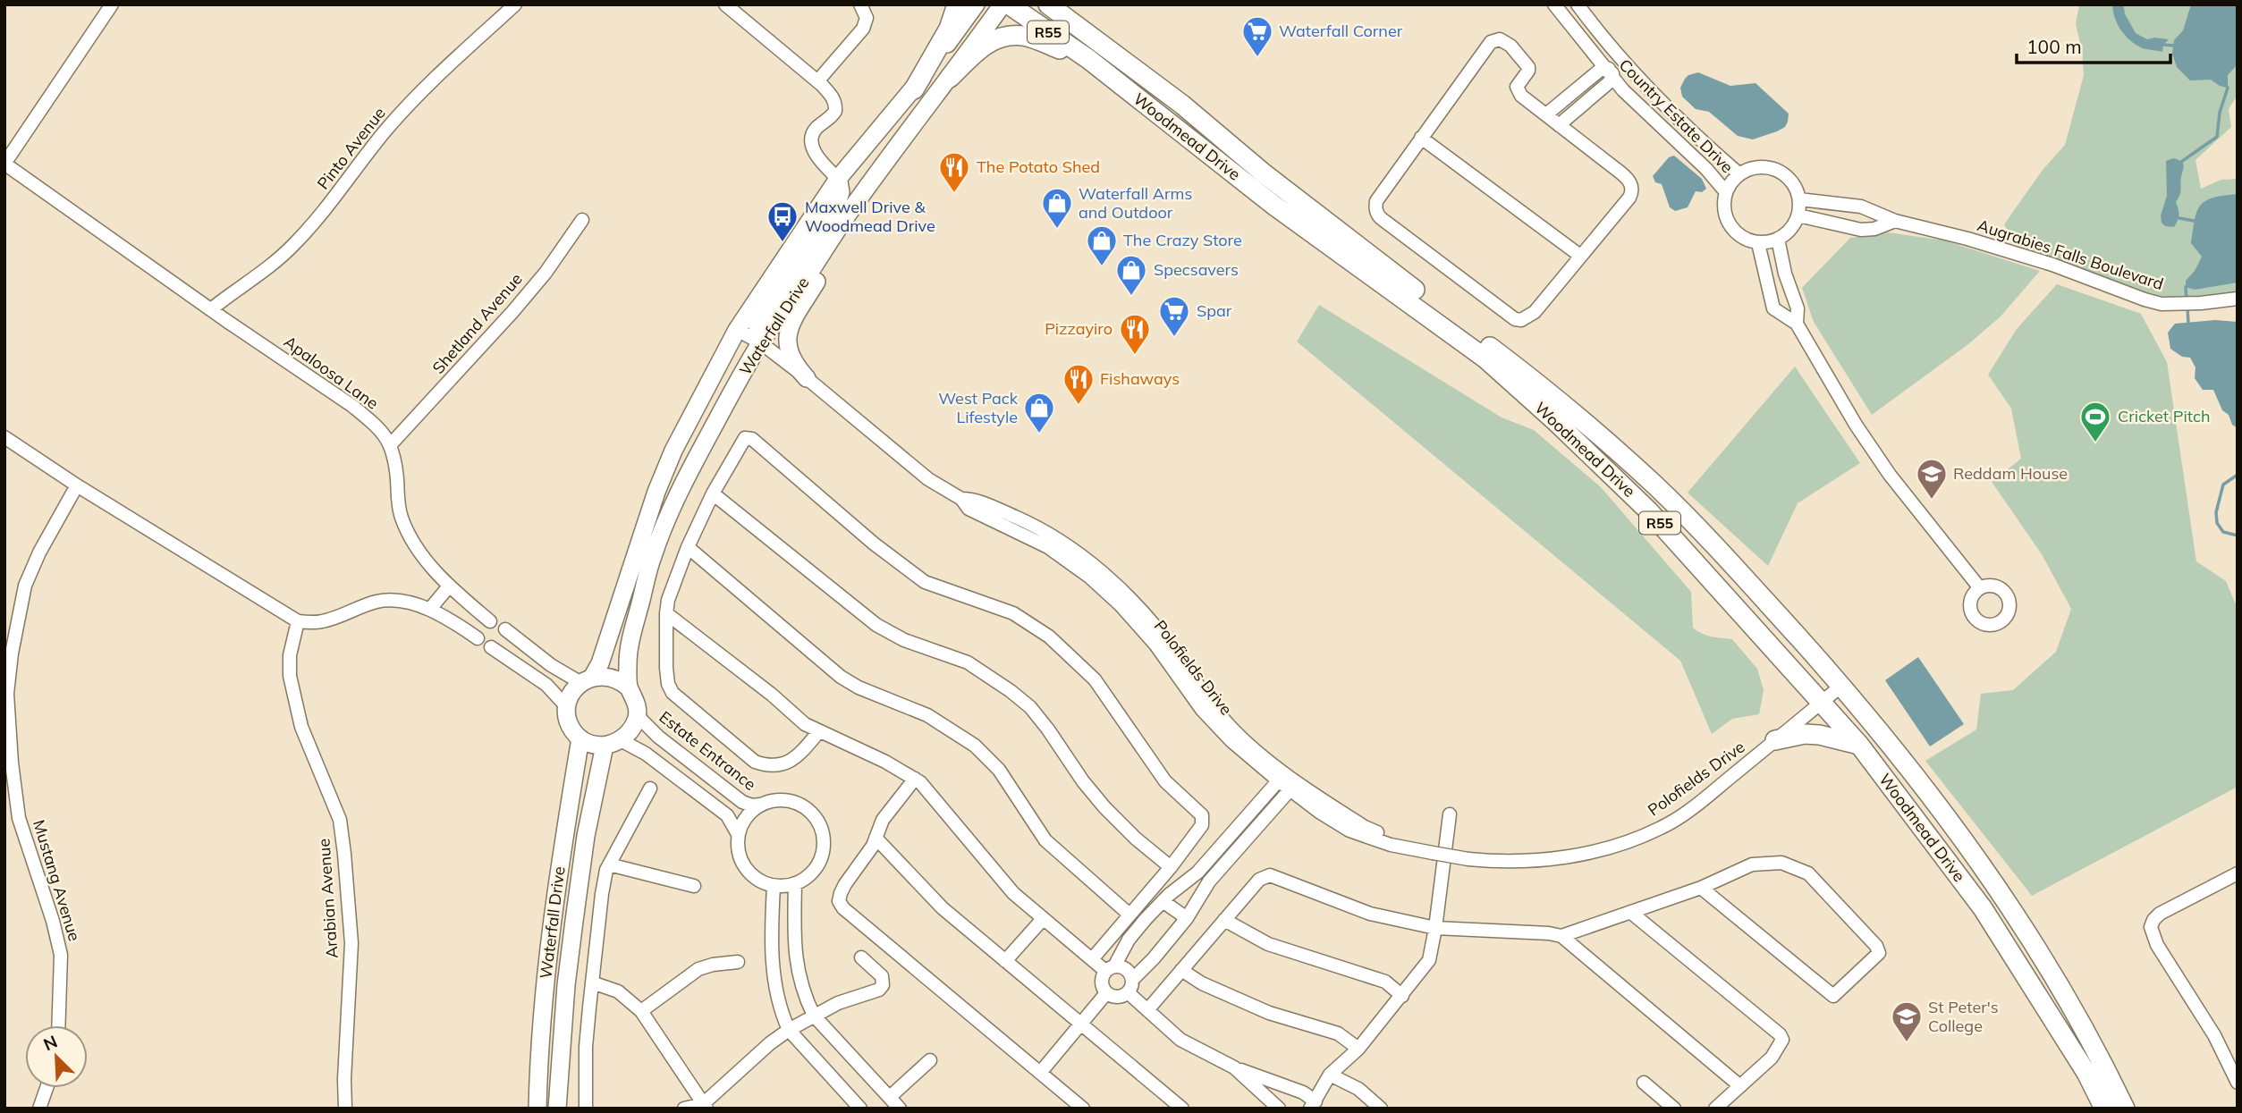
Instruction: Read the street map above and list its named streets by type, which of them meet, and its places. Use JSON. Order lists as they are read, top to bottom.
{
  "streets": {
    "main road": ["R55", "Woodmead Drive", "Waterfall Drive"],
    "street": [
      "Country Estate Drive",
      "Pinto Avenue",
      "Augrabies Falls Boulevard",
      "Shetland Avenue",
      "Apaloosa Lane",
      "Polofields Drive",
      "Estate Entrance",
      "Mustang Avenue",
      "Arabian Avenue"
    ]
  },
  "crossings": [
    ["Country Estate Drive", "Augrabies Falls Boulevard"],
    ["Woodmead Drive", "Polofields Drive"],
    ["Pinto Avenue", "Apaloosa Lane"],
    ["Shetland Avenue", "Apaloosa Lane"],
    ["Waterfall Drive", "Polofields Drive"],
    ["Waterfall Drive", "Estate Entrance"]
  ],
  "places": {
    "supermarket": ["Waterfall Corner", "Spar"],
    "restaurant": ["The Potato Shed", "Pizzayiro", "Fishaways"],
    "shop": [
      "Waterfall Arms and Outdoor",
      "The Crazy Store",
      "Specsavers",
      "West Pack Lifestyle"
    ],
    "bus stop": ["Maxwell Drive & Woodmead Drive"],
    "sports": ["Cricket Pitch"],
    "school or university": ["Reddam House", "St Peter's College"]
  },
  "scale_bar": "100 m",
  "north": "top left"
}
